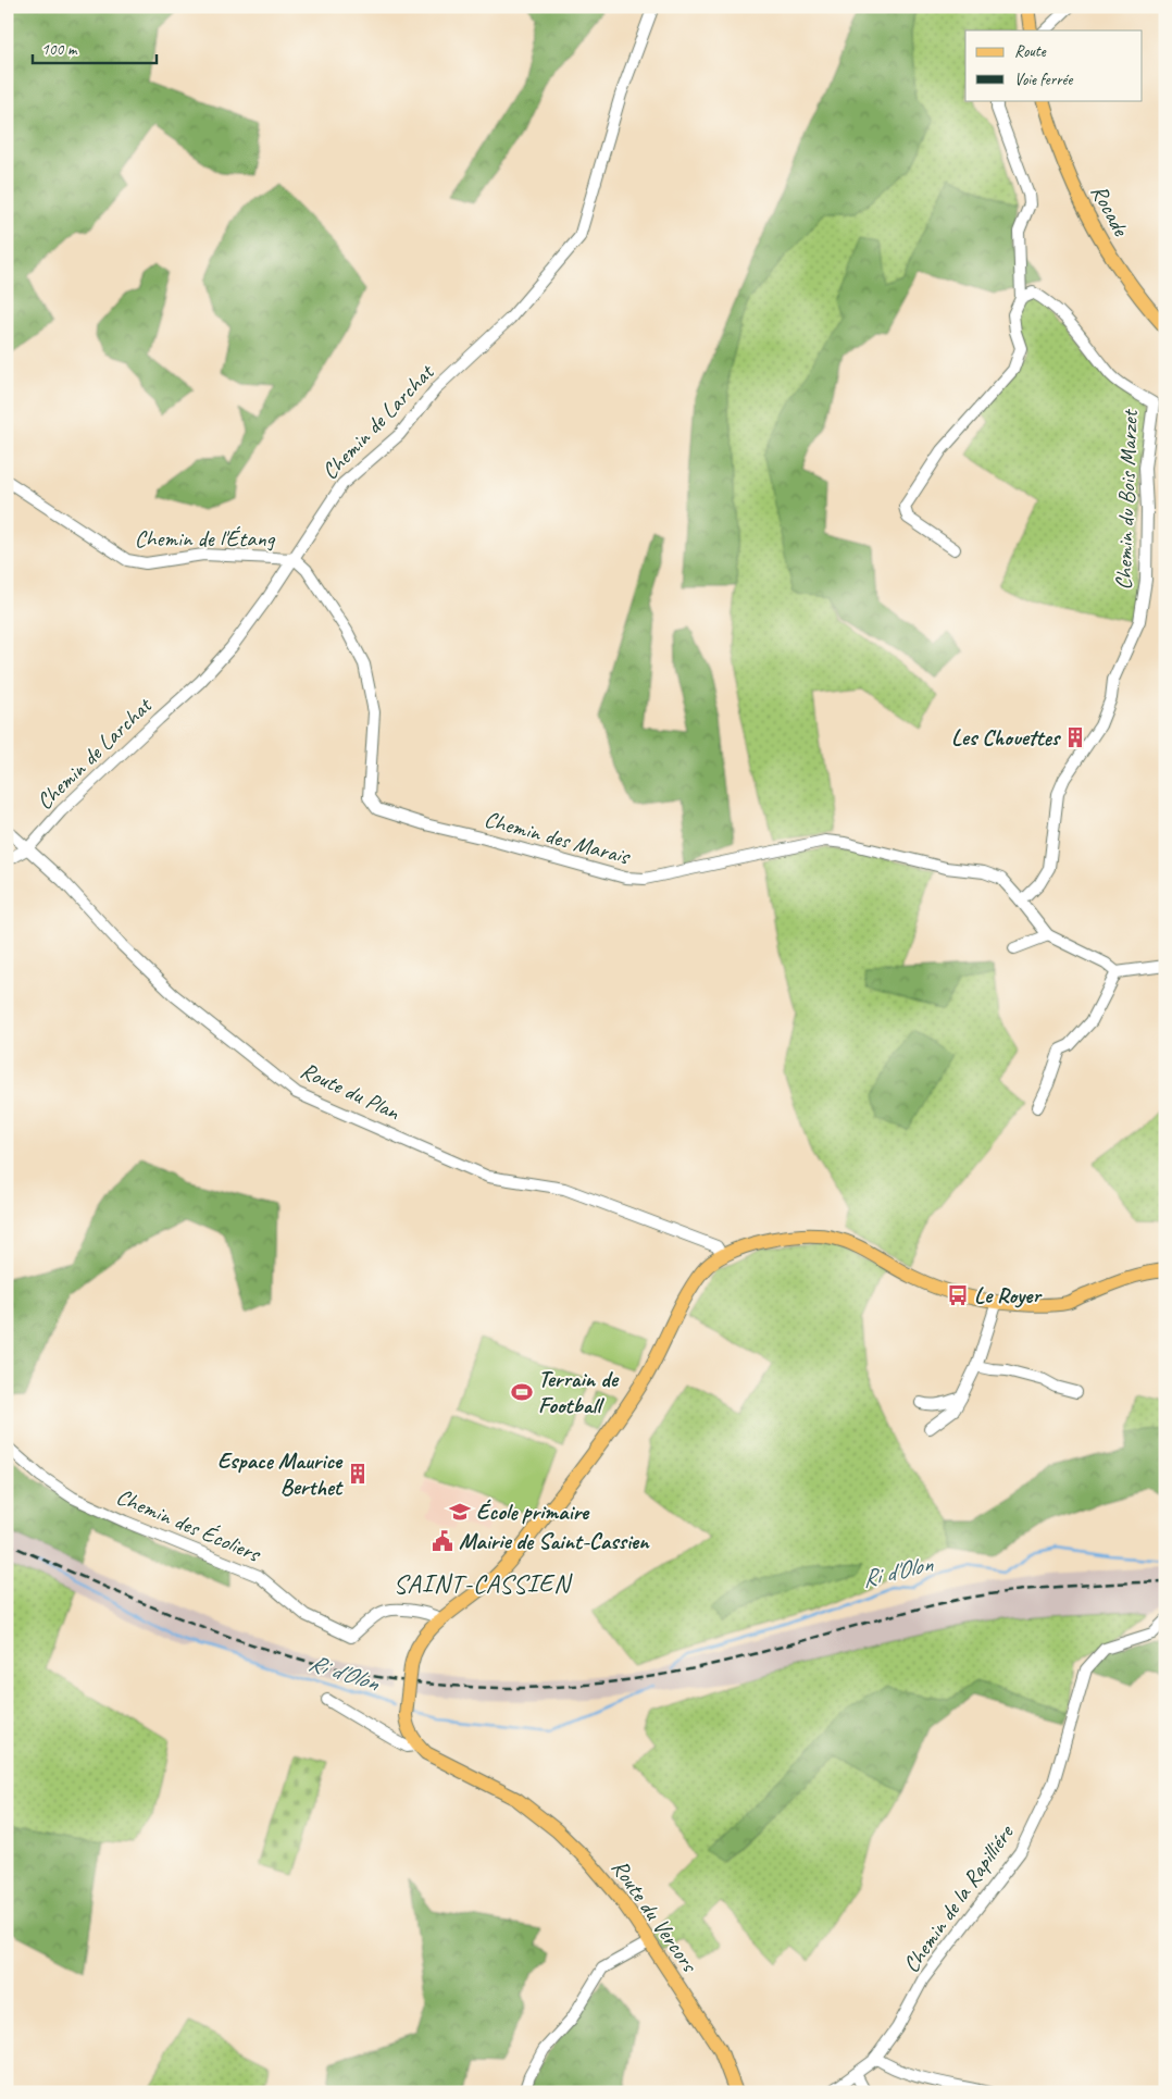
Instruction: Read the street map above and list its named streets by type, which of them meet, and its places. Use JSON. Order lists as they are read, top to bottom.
{
  "streets": {
    "main road": ["Rocade", "Route du Vercors"],
    "street": [
      "Chemin de Larchat",
      "Chemin du Bois Marzet",
      "Chemin de l'Étang",
      "Chemin des Marais",
      "Route du Plan",
      "Chemin des Écoliers",
      "Chemin de la Rapilliére"
    ]
  },
  "crossings": [
    ["Chemin de Larchat", "Chemin de l'Étang"],
    ["Chemin de Larchat", "Chemin des Marais"],
    ["Chemin de Larchat", "Route du Plan"],
    ["Chemin du Bois Marzet", "Chemin des Marais"],
    ["Chemin de l'Étang", "Chemin des Marais"]
  ],
  "districts": ["SAINT-CASSIEN"],
  "water": ["Ri d'Olon"],
  "places": {
    "building": ["Les Chouettes", "Espace Maurice Berthet"],
    "bus stop": ["Le Royer"],
    "sports": ["Terrain de Football"],
    "school or university": ["École primaire"],
    "public building": ["Mairie de Saint-Cassien"]
  },
  "legend": ["Route", "Voie ferrée"],
  "scale_bar": "100 m"
}
